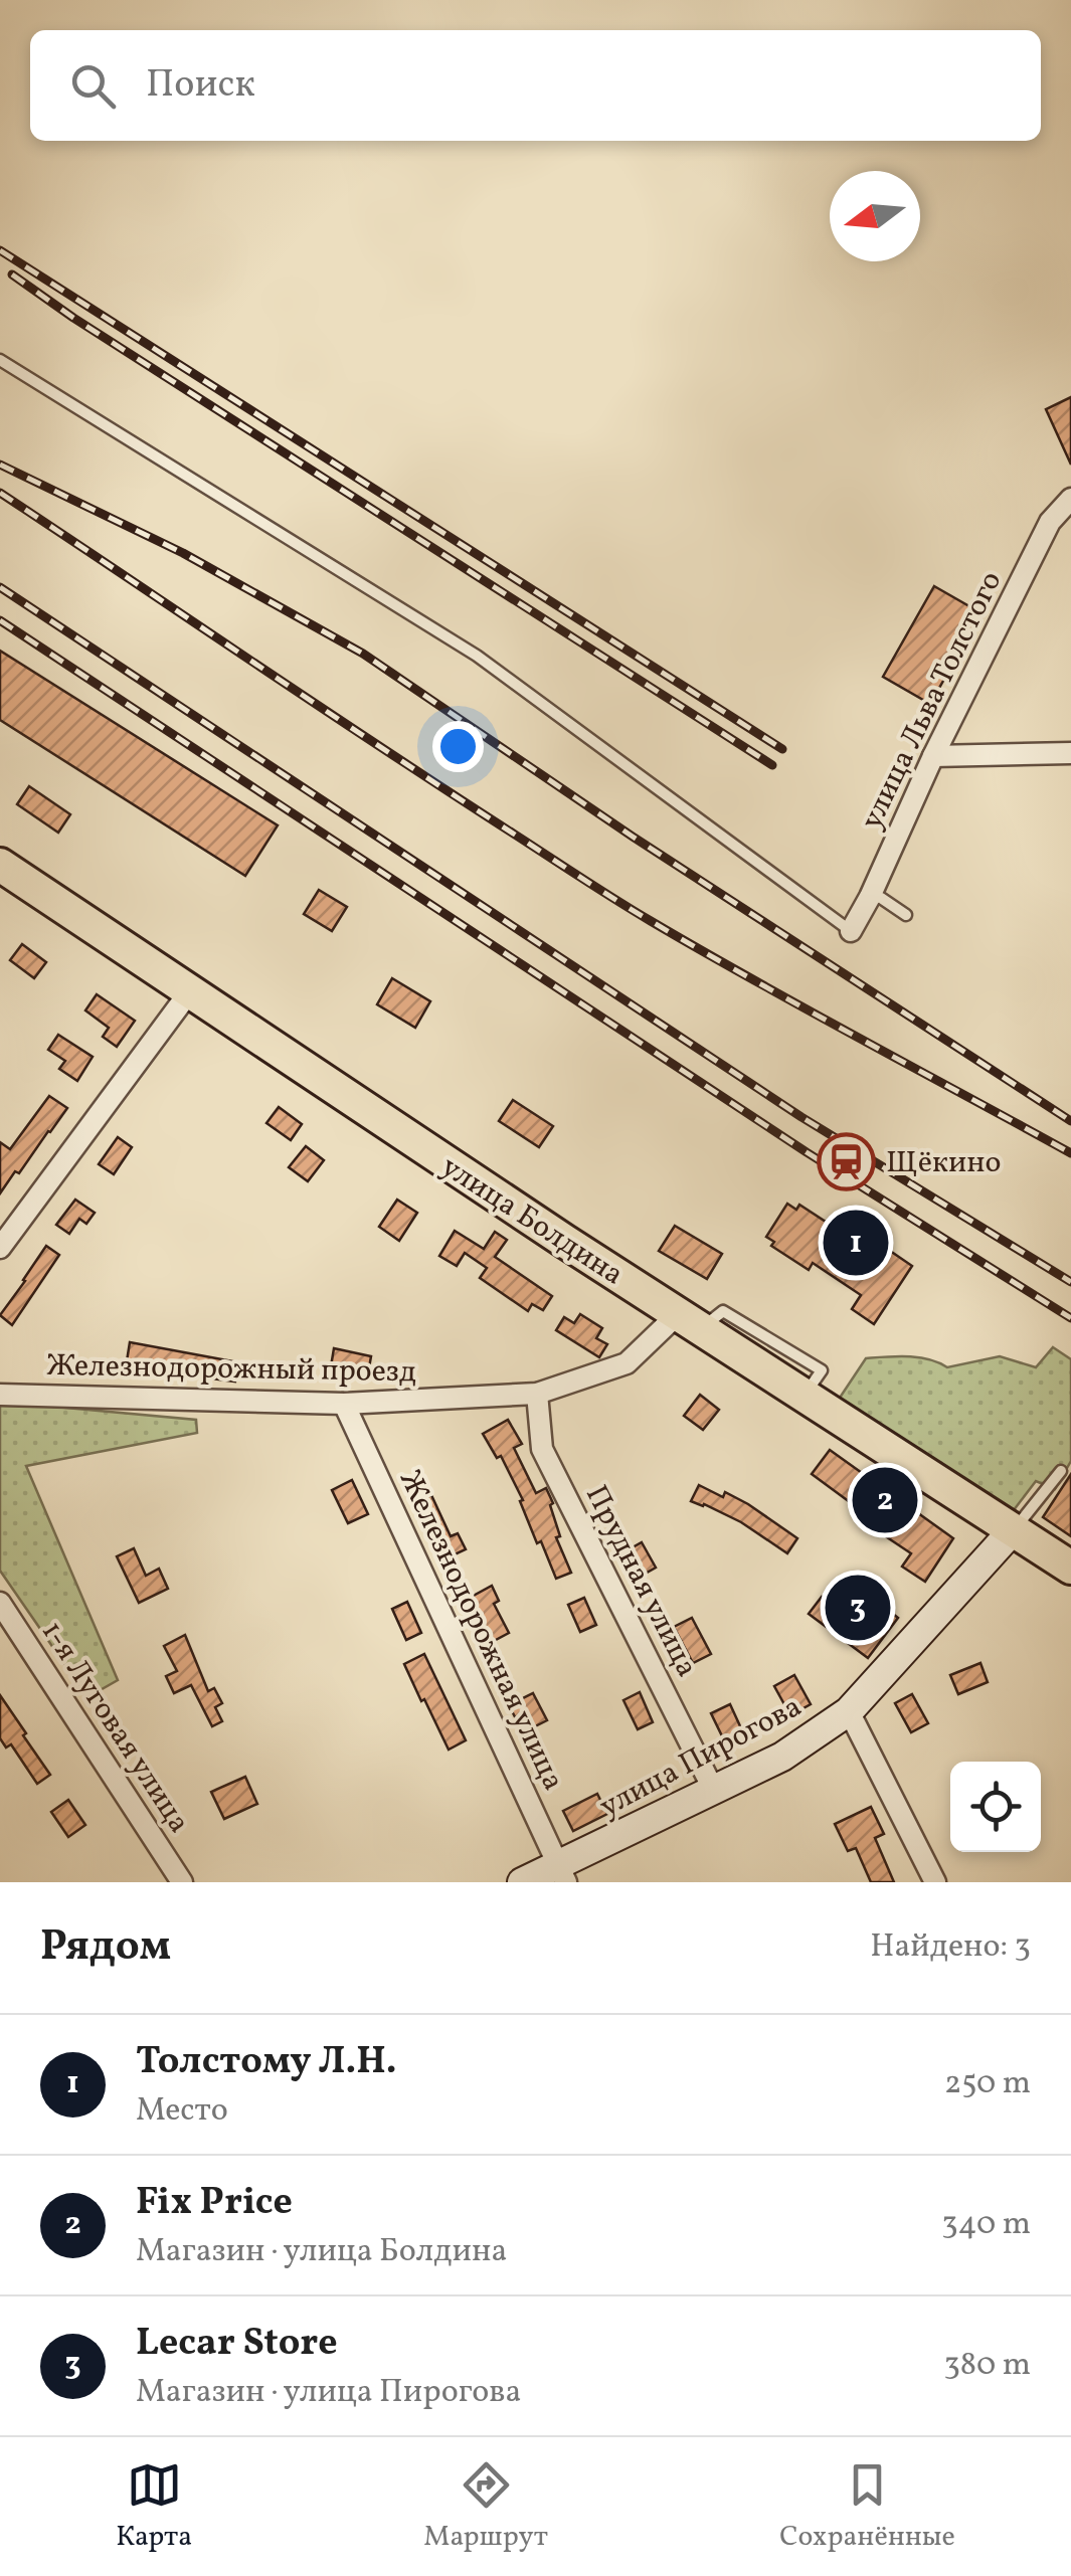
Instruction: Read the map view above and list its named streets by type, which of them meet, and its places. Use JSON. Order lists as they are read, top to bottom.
{
  "streets": {
    "main road": ["улица Болдина"],
    "street": [
      "улица Льва Толстого",
      "Железнодорожный проезд",
      "Прудная улица",
      "Железнодорожная улица",
      "1-я Луговая улица",
      "улица Пирогова"
    ]
  },
  "crossings": [
    ["улица Болдина", "Железнодорожный проезд"],
    ["улица Болдина", "улица Пирогова"],
    ["Железнодорожный проезд", "Прудная улица"],
    ["Железнодорожный проезд", "Железнодорожная улица"],
    ["Прудная улица", "улица Пирогова"],
    ["Железнодорожная улица", "улица Пирогова"]
  ],
  "places": {
    "station": ["Щёкино"]
  },
  "north": "left",
  "page": {
    "search": "Поиск",
    "pins": ["1", "2", "3"],
    "heading": ["Рядом", "Найдено: 3"],
    "list": [
      {
        "mark": "1",
        "name": "Толстому Л.Н.",
        "note": "Место",
        "value": "250 m"
      },
      {
        "mark": "2",
        "name": "Fix Price",
        "note": "Магазин · улица Болдина",
        "value": "340 m"
      },
      {
        "mark": "3",
        "name": "Lecar Store",
        "note": "Магазин · улица Пирогова",
        "value": "380 m"
      }
    ],
    "nav": ["Карта", "Маршрут", "Сохранённые"]
  }
}
